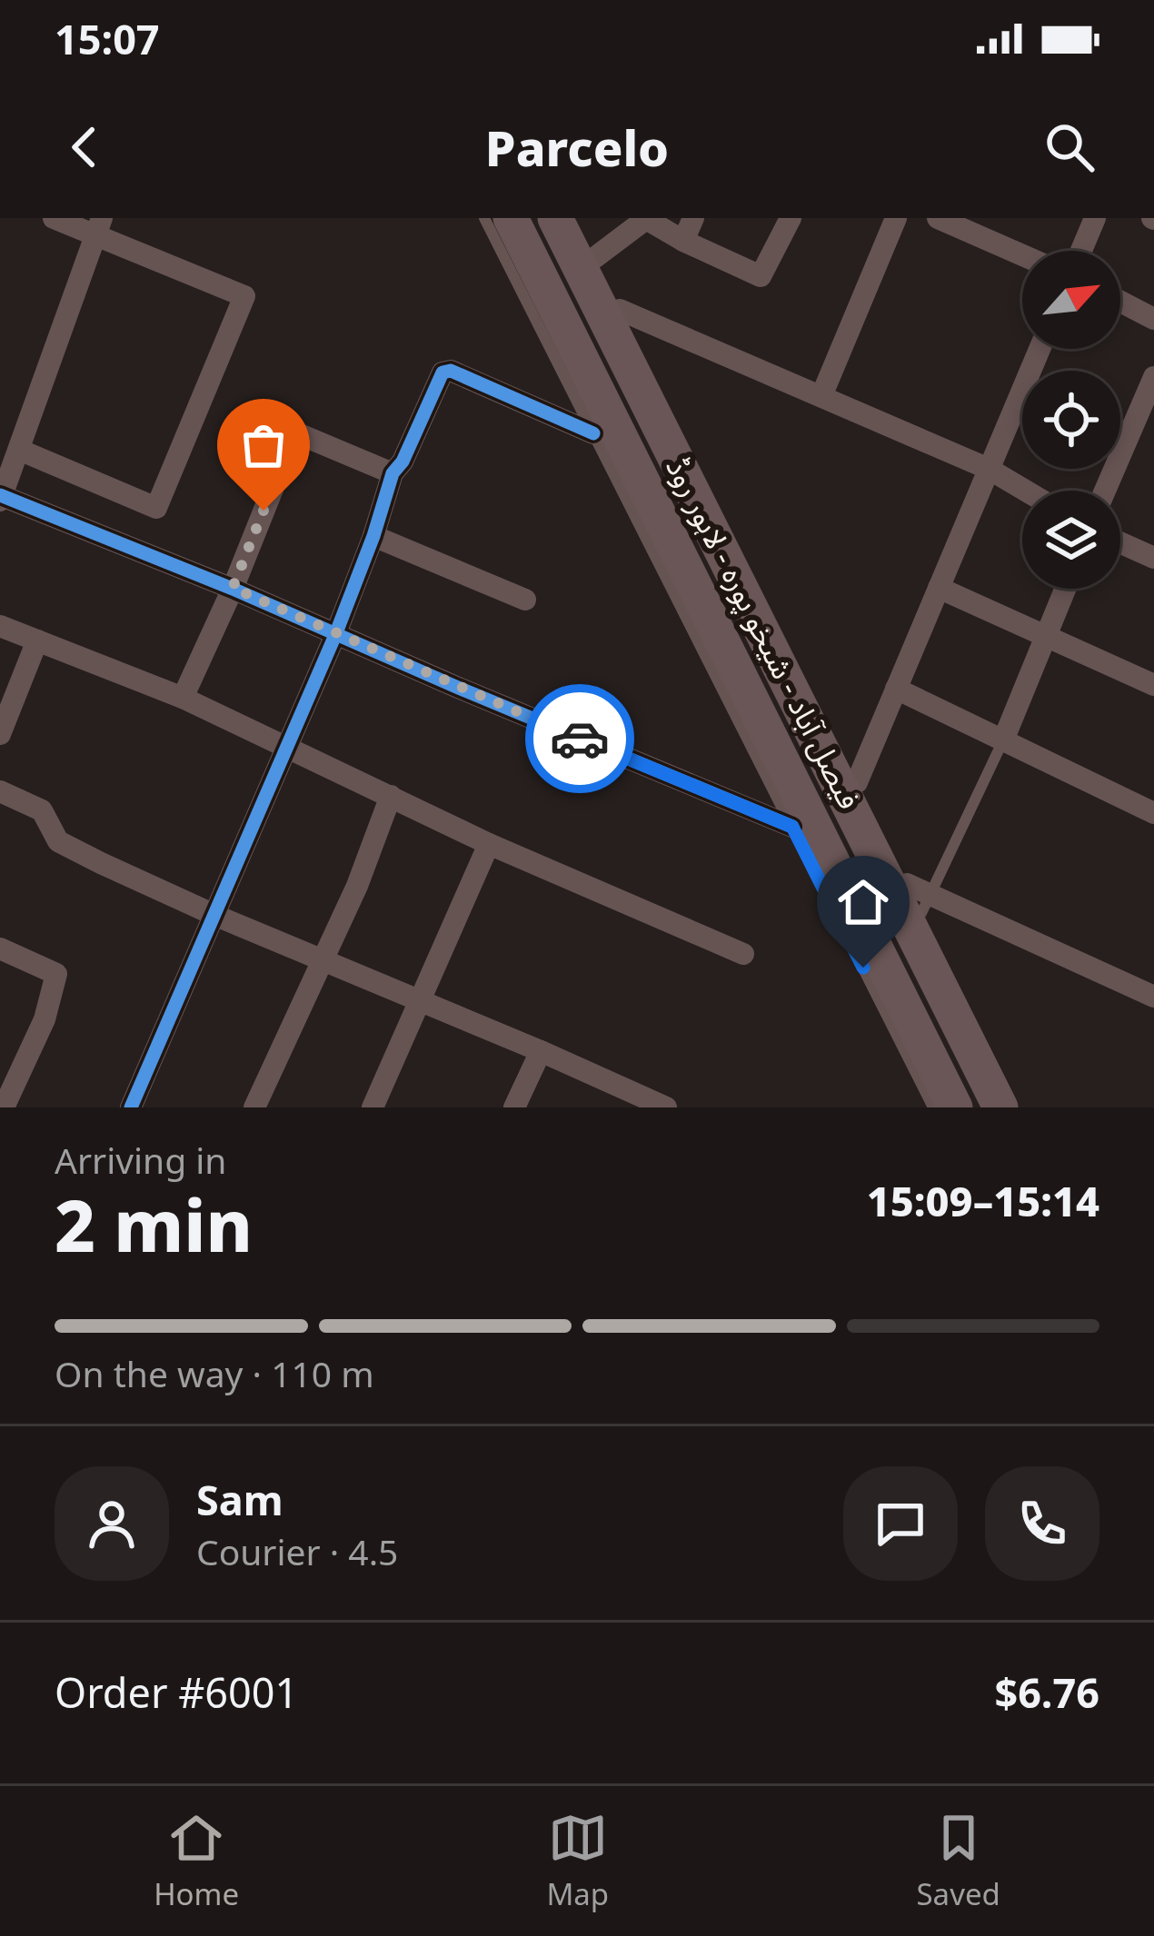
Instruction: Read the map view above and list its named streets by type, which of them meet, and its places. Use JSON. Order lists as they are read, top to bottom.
{
  "streets": {
    "highway": ["فیصل آباد - شیخو پورہ - لاہور روڈ"]
  },
  "north": "top right",
  "page": {
    "status": "15:07",
    "header": "Parcelo",
    "heading": ["2 min", "Arriving in", "15:09–15:14"],
    "panel": [
      "Sam",
      "Courier · 4.5",
      "Order #6001",
      "$6.76"
    ],
    "bar": "On the way · 110 m",
    "tabs": ["Home", "Map", "Saved"]
  }
}
